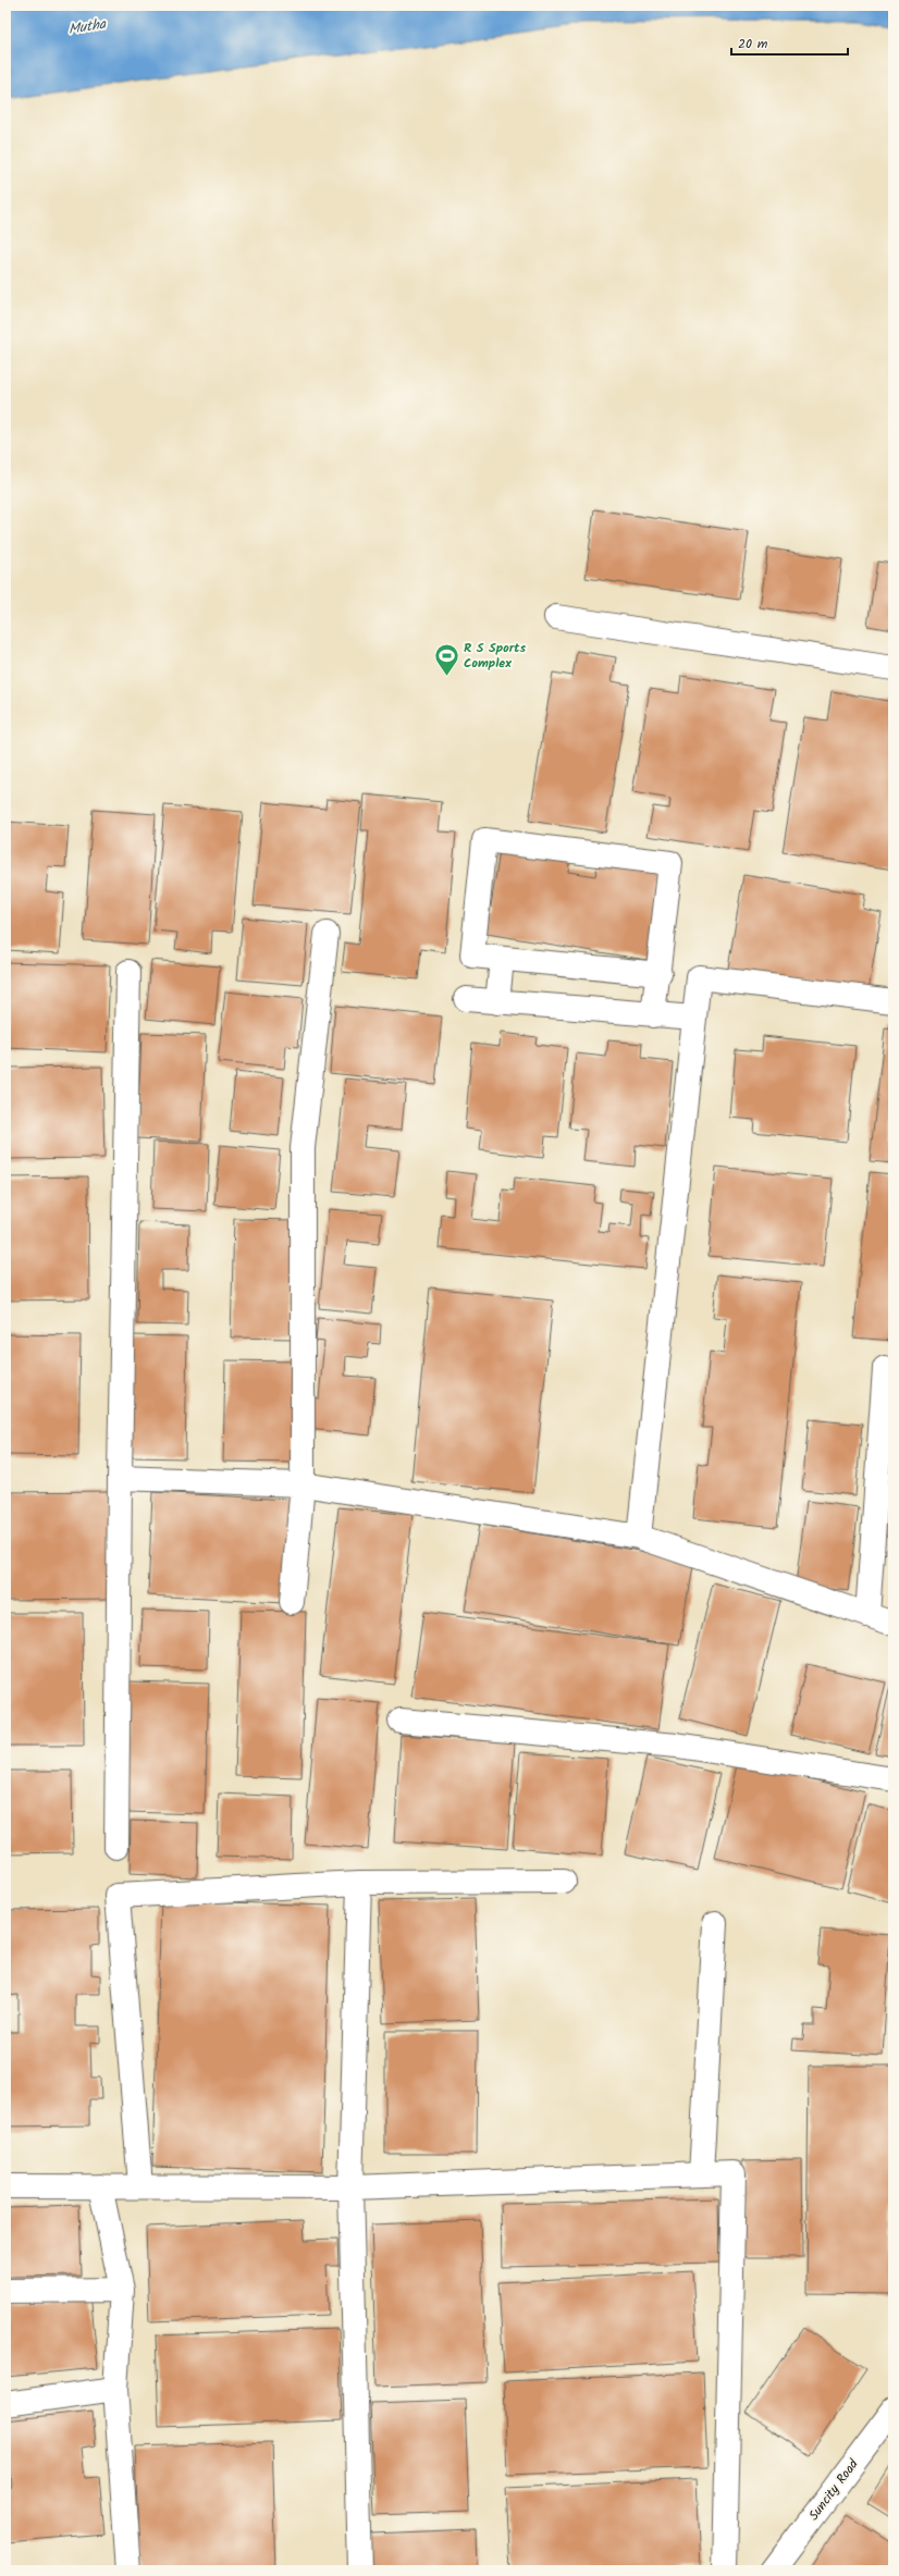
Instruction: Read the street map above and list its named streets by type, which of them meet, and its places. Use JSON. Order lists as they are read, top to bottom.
{
  "streets": {
    "street": ["Suncity Road"]
  },
  "water": ["Mutha"],
  "places": {
    "sports": ["R S Sports Complex"]
  },
  "scale_bar": "20 m"
}
